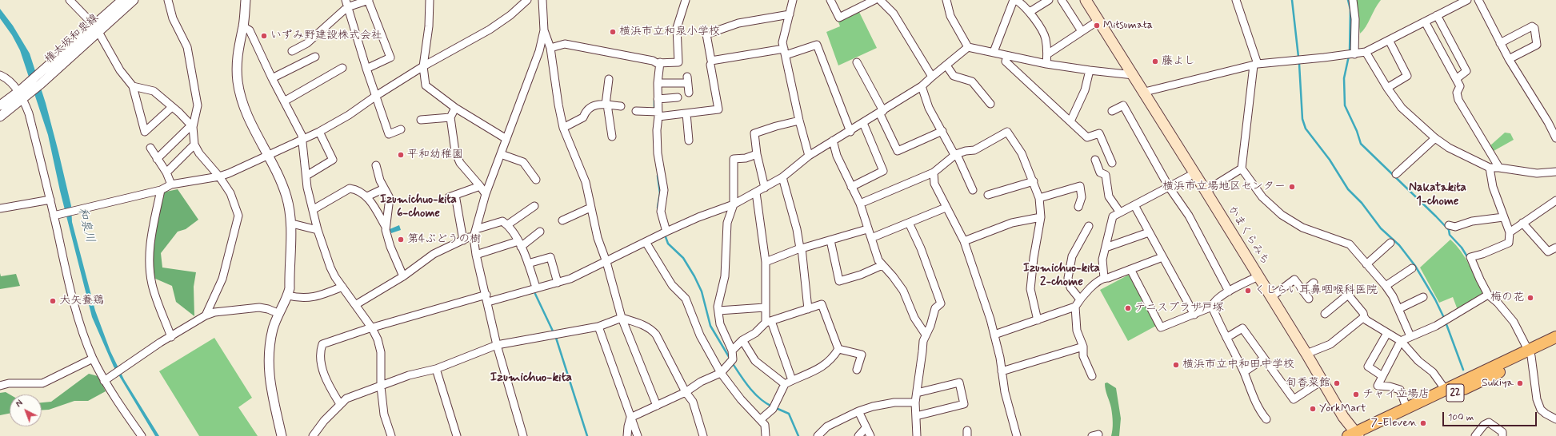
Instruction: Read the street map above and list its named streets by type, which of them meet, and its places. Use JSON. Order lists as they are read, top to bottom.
{
  "streets": {
    "main road": ["かまくらみち", "22"],
    "street": ["権太坂和泉線"]
  },
  "crossings": [
    ["かまくらみち", "22"]
  ],
  "districts": [
    "Nakatakita 1-chome",
    "Izumichuo-kita 6-chome",
    "Izumichuo-kita 2-chome",
    "Izumichuo-kita"
  ],
  "water": ["和泉川"],
  "places": [
    "Mitsumata",
    "横浜市立和泉小学校",
    "いずみ野建設株式会社",
    "藤よし",
    "平和幼稚園",
    "横浜市立場地区センター",
    "第4ぶどうの樹",
    "くじらい耳鼻咽喉科医院",
    "梅の花",
    "大矢養鶏",
    "テニスプラザ戸塚",
    "横浜市立中和田中学校",
    "旬香菜館",
    "Sukiya",
    "チャイ立場店",
    "YorkMart",
    "7-Eleven"
  ],
  "scale_bar": "100 m",
  "north": "top left"
}
